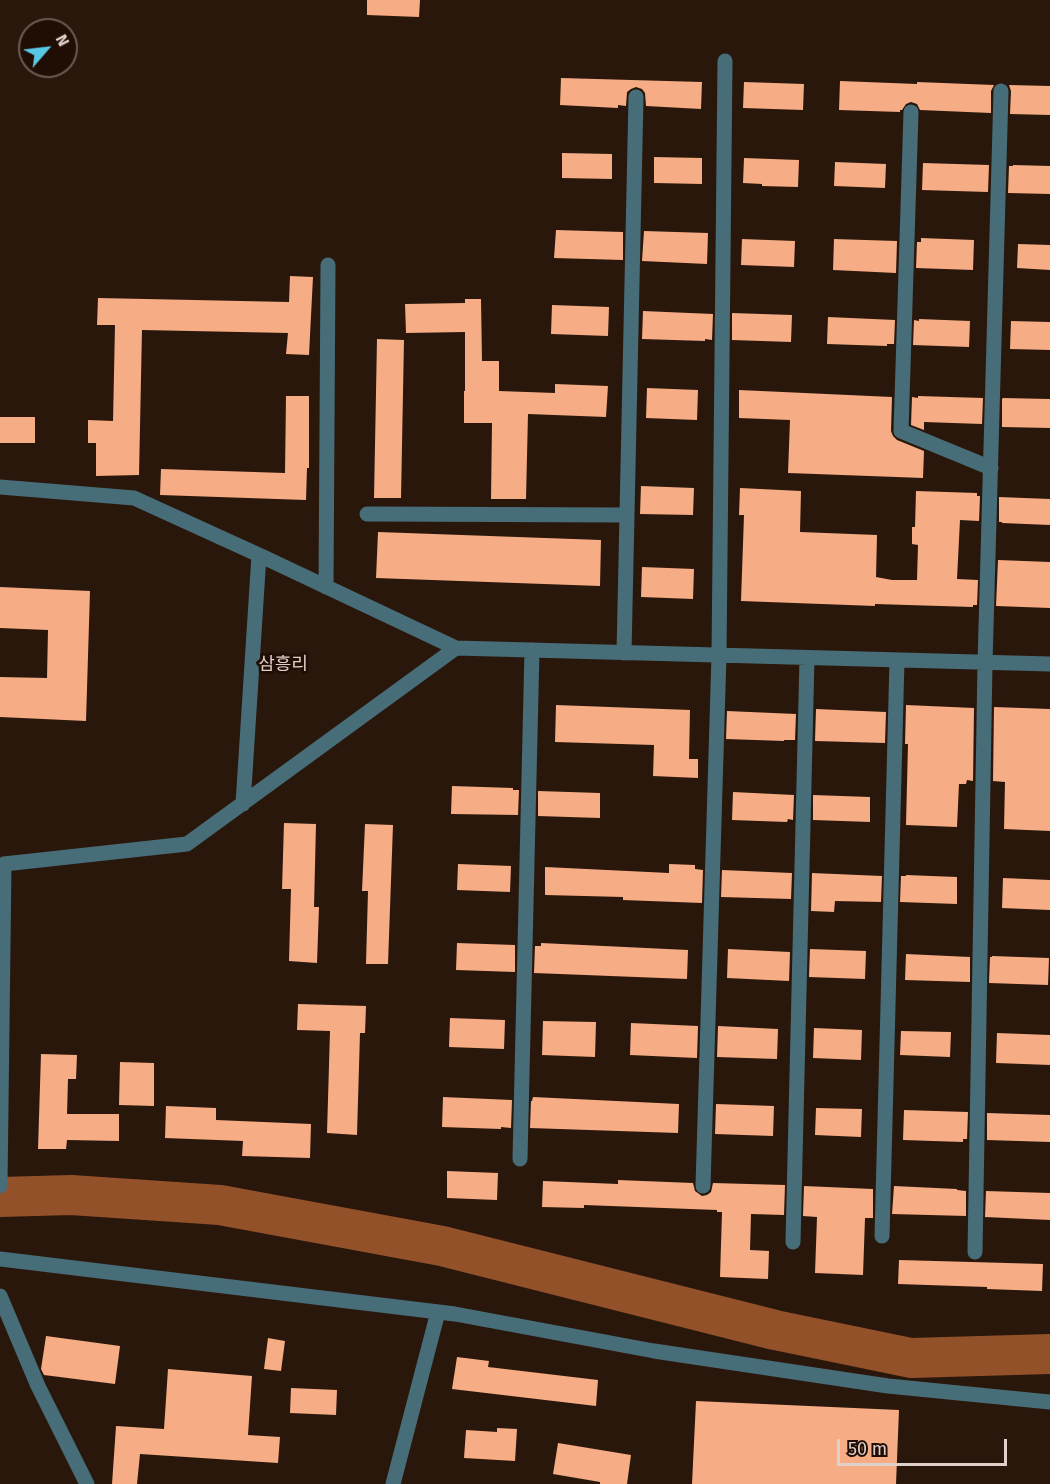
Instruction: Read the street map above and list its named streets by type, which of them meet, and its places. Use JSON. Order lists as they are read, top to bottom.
{
  "districts": ["삼흥리"],
  "scale_bar": "50 m",
  "north": "top right"
}
